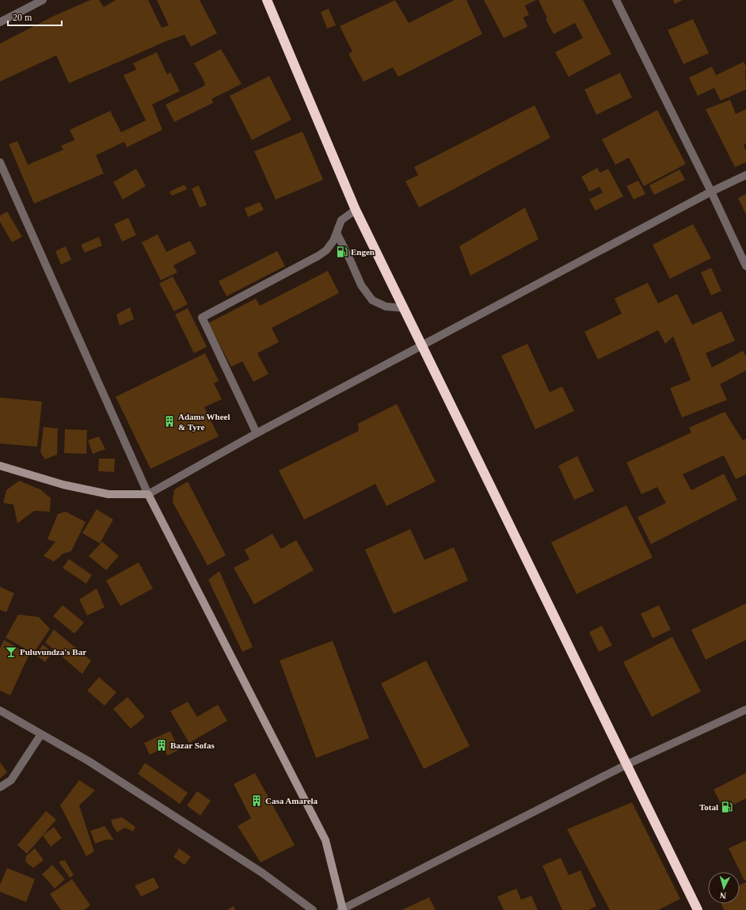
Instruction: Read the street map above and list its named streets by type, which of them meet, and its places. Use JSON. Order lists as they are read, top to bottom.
{
  "places": {
    "fuel station": ["Engen", "Total"],
    "building": ["Adams Wheel & Tyre", "Bazar Sofas", "Casa Amarela"],
    "bar": ["Puluvundza's Bar"]
  },
  "scale_bar": "20 m",
  "north": "bottom"
}
